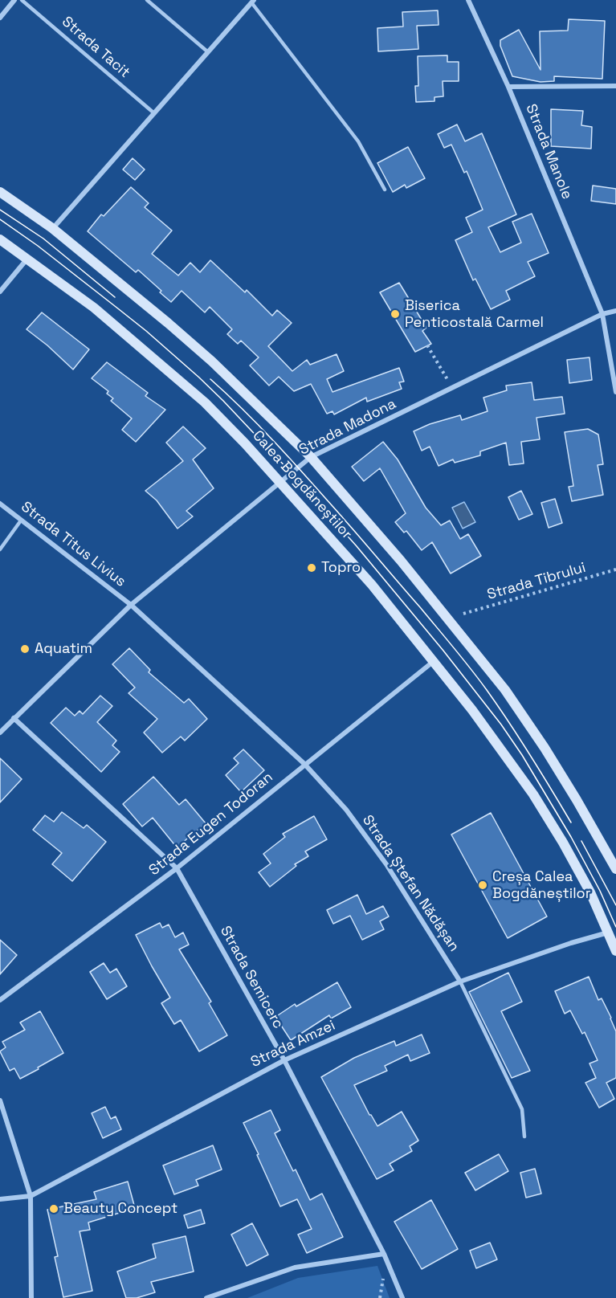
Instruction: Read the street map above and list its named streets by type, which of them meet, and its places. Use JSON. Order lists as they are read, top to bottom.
{
  "streets": {
    "main road": ["Calea Bogdăneștilor"],
    "street": [
      "Strada Manole",
      "Strada Madona",
      "Strada Titus Livius",
      "Strada Eugen Todoran",
      "Strada Ștefan Nădășan",
      "Strada Semicerc",
      "Strada Amzei"
    ],
    "lane": ["Strada Tacit"],
    "path": ["Strada Tibrului"]
  },
  "crossings": [
    ["Strada Manole", "Strada Madona"],
    ["Strada Madona", "Calea Bogdăneștilor"],
    ["Strada Madona", "Strada Titus Livius"],
    ["Strada Madona", "Strada Ștefan Nădășan"],
    ["Strada Madona", "Strada Semicerc"],
    ["Calea Bogdăneștilor", "Strada Eugen Todoran"],
    ["Calea Bogdăneștilor", "Strada Amzei"],
    ["Strada Titus Livius", "Strada Ștefan Nădășan"],
    ["Strada Eugen Todoran", "Strada Ștefan Nădășan"],
    ["Strada Eugen Todoran", "Strada Semicerc"],
    ["Strada Ștefan Nădășan", "Strada Amzei"],
    ["Strada Semicerc", "Strada Amzei"]
  ],
  "places": [
    "Biserica Penticostală Carmel",
    "Topro",
    "Aquatim",
    "Creșa Calea Bogdăneștilor",
    "Beauty Concept"
  ]
}
